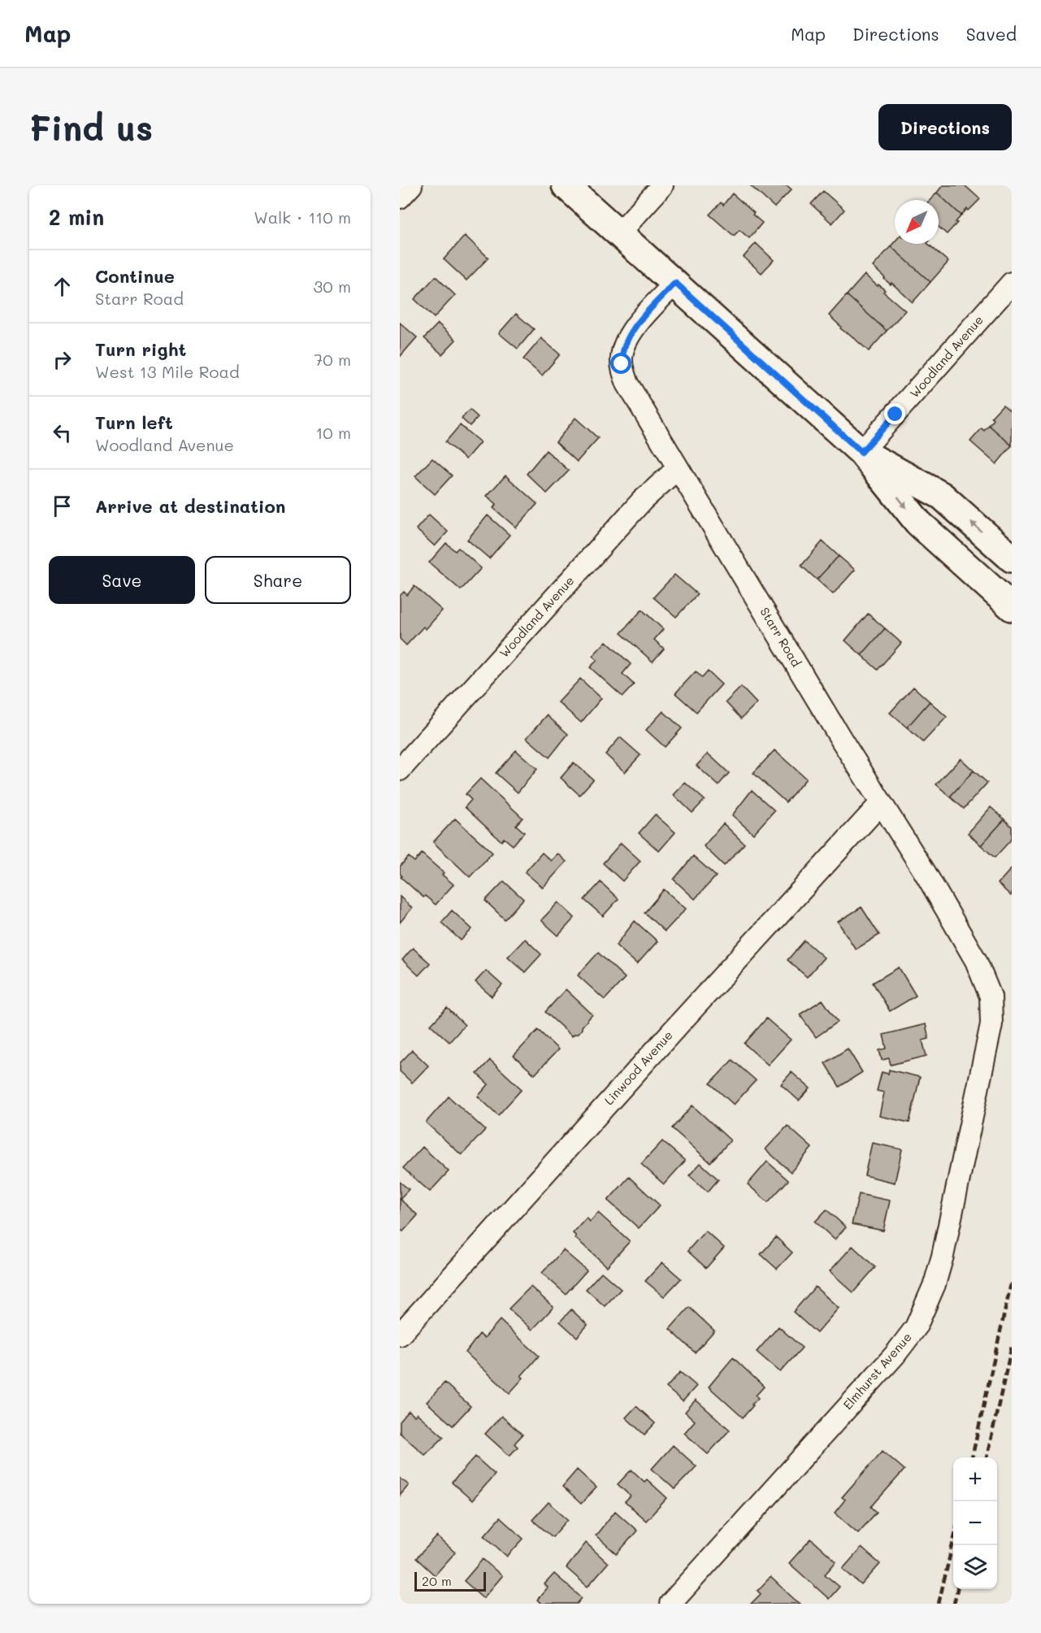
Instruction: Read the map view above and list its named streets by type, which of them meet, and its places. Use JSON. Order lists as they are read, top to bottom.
{
  "streets": {
    "street": [
      "Woodland Avenue",
      "Starr Road",
      "Linwood Avenue",
      "Elmhurst Avenue"
    ]
  },
  "crossings": [
    ["Woodland Avenue", "Starr Road"],
    ["Starr Road", "Linwood Avenue"],
    ["Starr Road", "Elmhurst Avenue"]
  ],
  "scale_bar": "20 m",
  "north": "bottom left",
  "page": {
    "header": "Map",
    "nav": ["Map", "Directions", "Saved"],
    "buttons": [
      "Directions",
      ["Save", "Share"]
    ],
    "title": "Find us",
    "heading": ["2 min", "Walk · 110 m"],
    "list": [
      ["Continue", "Starr Road", "30 m"],
      ["Turn right", "West 13 Mile Road", "70 m"],
      ["Turn left", "Woodland Avenue", "10 m"],
      "Arrive at destination"
    ],
    "map_buttons": ["+", "−"],
    "scale": "20 m"
  }
}
